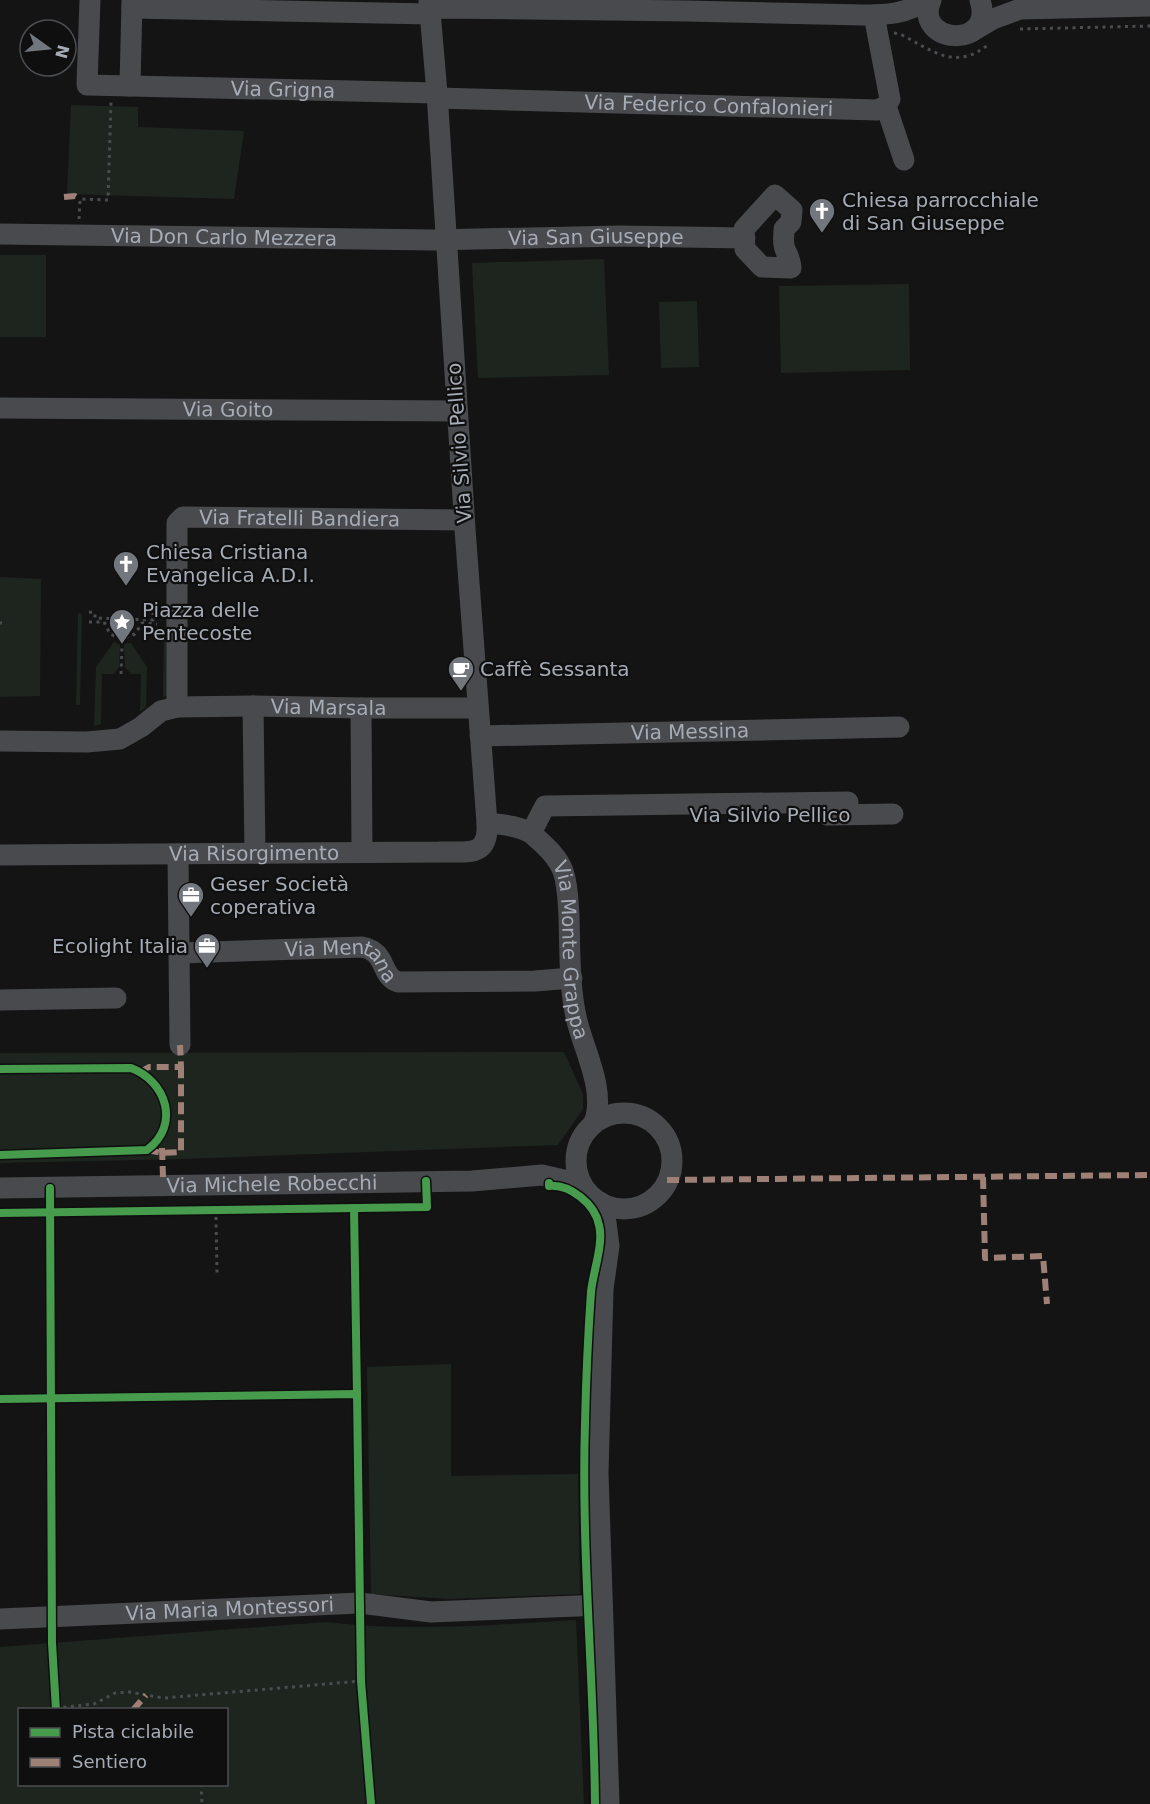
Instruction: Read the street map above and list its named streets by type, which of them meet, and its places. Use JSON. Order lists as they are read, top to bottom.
{
  "streets": {
    "street": [
      "Via Grigna",
      "Via Federico Confalonieri",
      "Via Don Carlo Mezzera",
      "Via San Giuseppe",
      "Via Goito",
      "Via Silvio Pellico",
      "Via Fratelli Bandiera",
      "Via Marsala",
      "Via Messina",
      "Via Risorgimento",
      "Via Monte Grappa",
      "Via Mentana",
      "Via Michele Robecchi",
      "Via Maria Montessori"
    ]
  },
  "crossings": [
    ["Via Grigna", "Via Federico Confalonieri"],
    ["Via Grigna", "Via Silvio Pellico"],
    ["Via Federico Confalonieri", "Via Silvio Pellico"],
    ["Via Don Carlo Mezzera", "Via San Giuseppe"],
    ["Via Don Carlo Mezzera", "Via Silvio Pellico"],
    ["Via San Giuseppe", "Via Silvio Pellico"],
    ["Via Goito", "Via Silvio Pellico"],
    ["Via Silvio Pellico", "Via Fratelli Bandiera"],
    ["Via Silvio Pellico", "Via Marsala"],
    ["Via Silvio Pellico", "Via Messina"],
    ["Via Silvio Pellico", "Via Risorgimento"],
    ["Via Silvio Pellico", "Via Monte Grappa"],
    ["Via Fratelli Bandiera", "Via Marsala"],
    ["Via Monte Grappa", "Via Mentana"],
    ["Via Monte Grappa", "Via Michele Robecchi"]
  ],
  "places": {
    "church": ["Chiesa parrocchiale di San Giuseppe", "Chiesa Cristiana Evangelica A.D.I."],
    "place": ["Piazza delle Pentecoste"],
    "cafe": ["Caffè Sessanta"],
    "office": ["Geser Società coperativa", "Ecolight Italia"]
  },
  "legend": ["Pista ciclabile", "Sentiero"],
  "north": "right"
}
